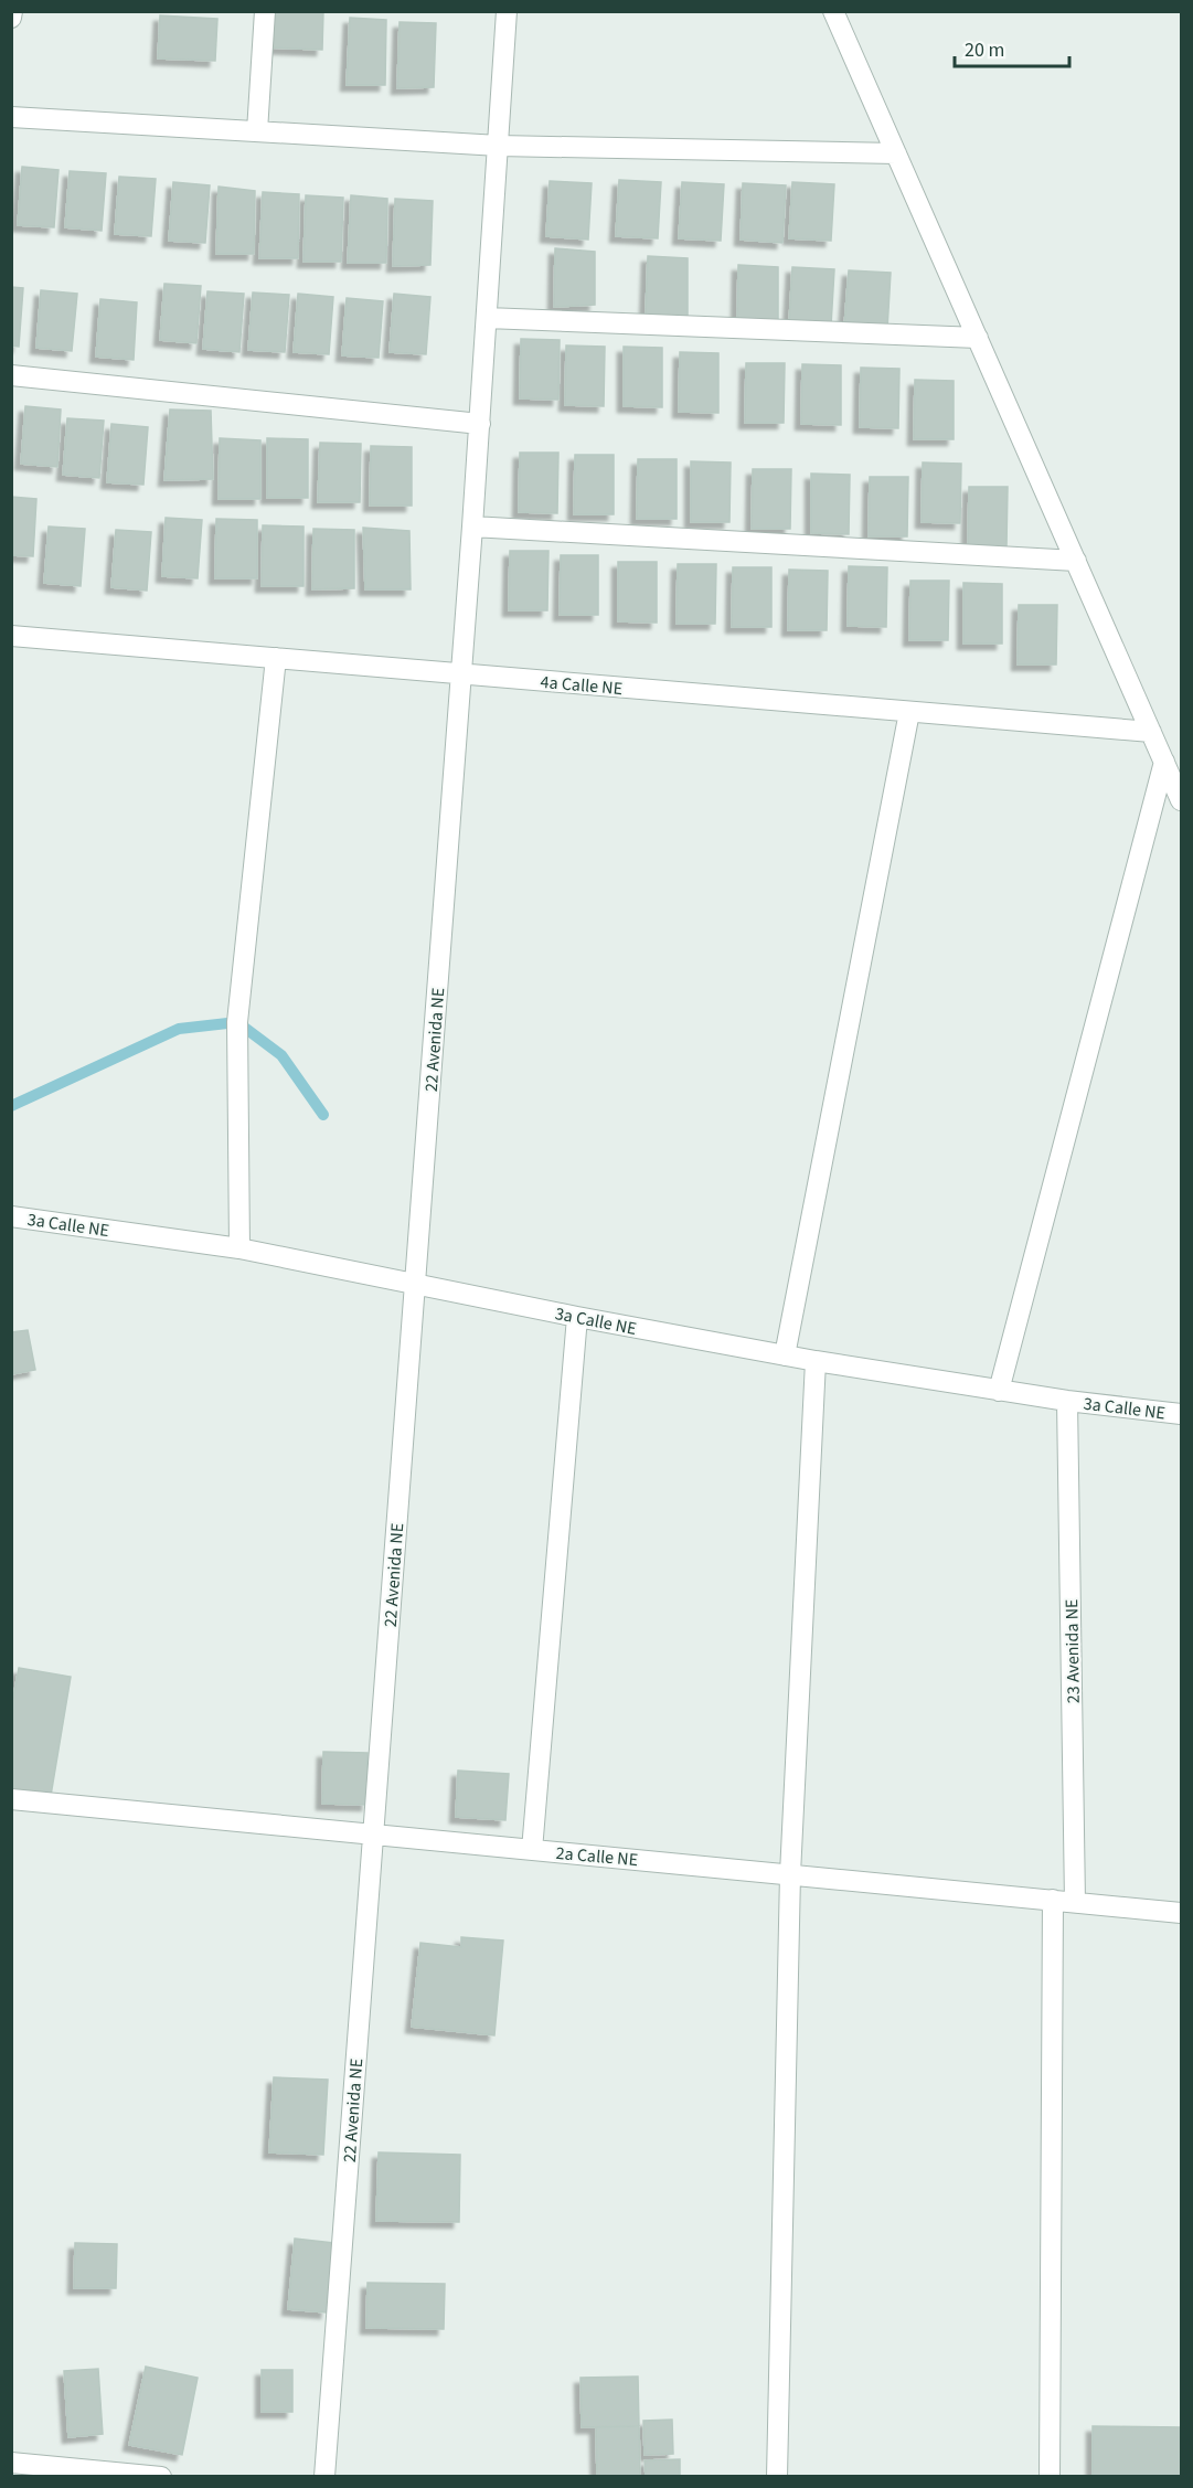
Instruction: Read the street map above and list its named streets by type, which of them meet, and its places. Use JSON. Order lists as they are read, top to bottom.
{
  "streets": {
    "street": [
      "4a Calle NE",
      "22 Avenida NE",
      "3a Calle NE",
      "23 Avenida NE",
      "2a Calle NE"
    ]
  },
  "crossings": [
    ["4a Calle NE", "22 Avenida NE"],
    ["22 Avenida NE", "3a Calle NE"],
    ["22 Avenida NE", "2a Calle NE"],
    ["3a Calle NE", "23 Avenida NE"],
    ["23 Avenida NE", "2a Calle NE"]
  ],
  "scale_bar": "20 m"
}
